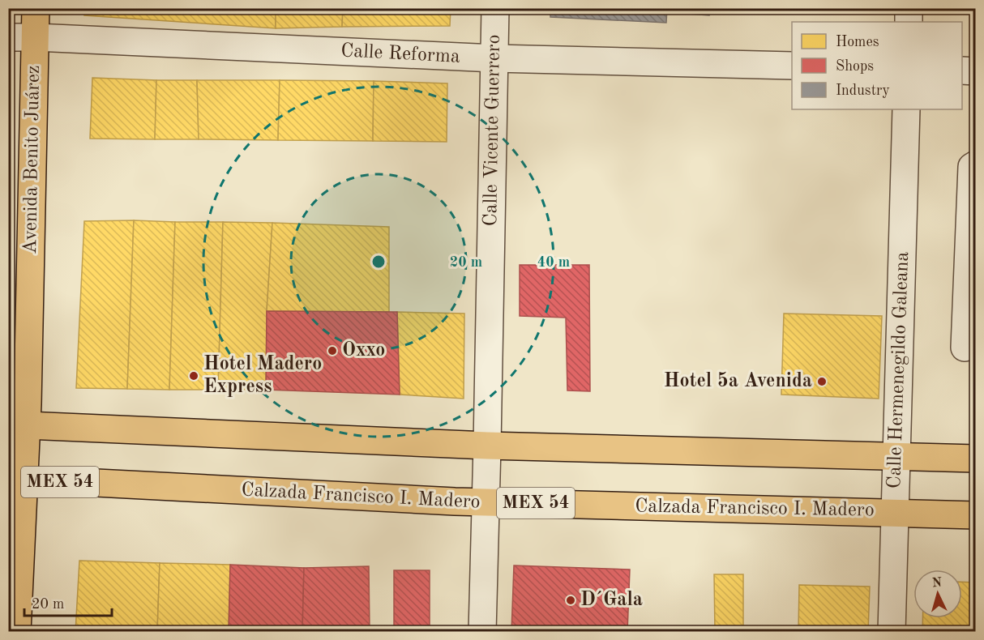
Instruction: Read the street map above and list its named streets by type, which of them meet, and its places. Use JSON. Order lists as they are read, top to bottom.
{
  "streets": {
    "main road": ["Avenida Benito Juárez", "MEX 54", "Calzada Francisco I. Madero"],
    "street": ["Calle Reforma", "Calle Vicente Guerrero", "Calle Hermenegildo Galeana"]
  },
  "crossings": [
    ["Calle Reforma", "Calle Vicente Guerrero"],
    ["Calle Reforma", "Avenida Benito Juárez"],
    ["Calle Vicente Guerrero", "Calzada Francisco I. Madero"],
    ["Avenida Benito Juárez", "Calzada Francisco I. Madero"],
    ["Calle Hermenegildo Galeana", "Calzada Francisco I. Madero"]
  ],
  "places": [
    "Oxxo",
    "Hotel Madero Express",
    "Hotel 5a Avenida",
    "D´Gala"
  ],
  "legend": ["Homes", "Shops", "Industry"],
  "scale_bar": "20 m",
  "north": "top",
  "rings": ["20 m", "40 m"]
}
